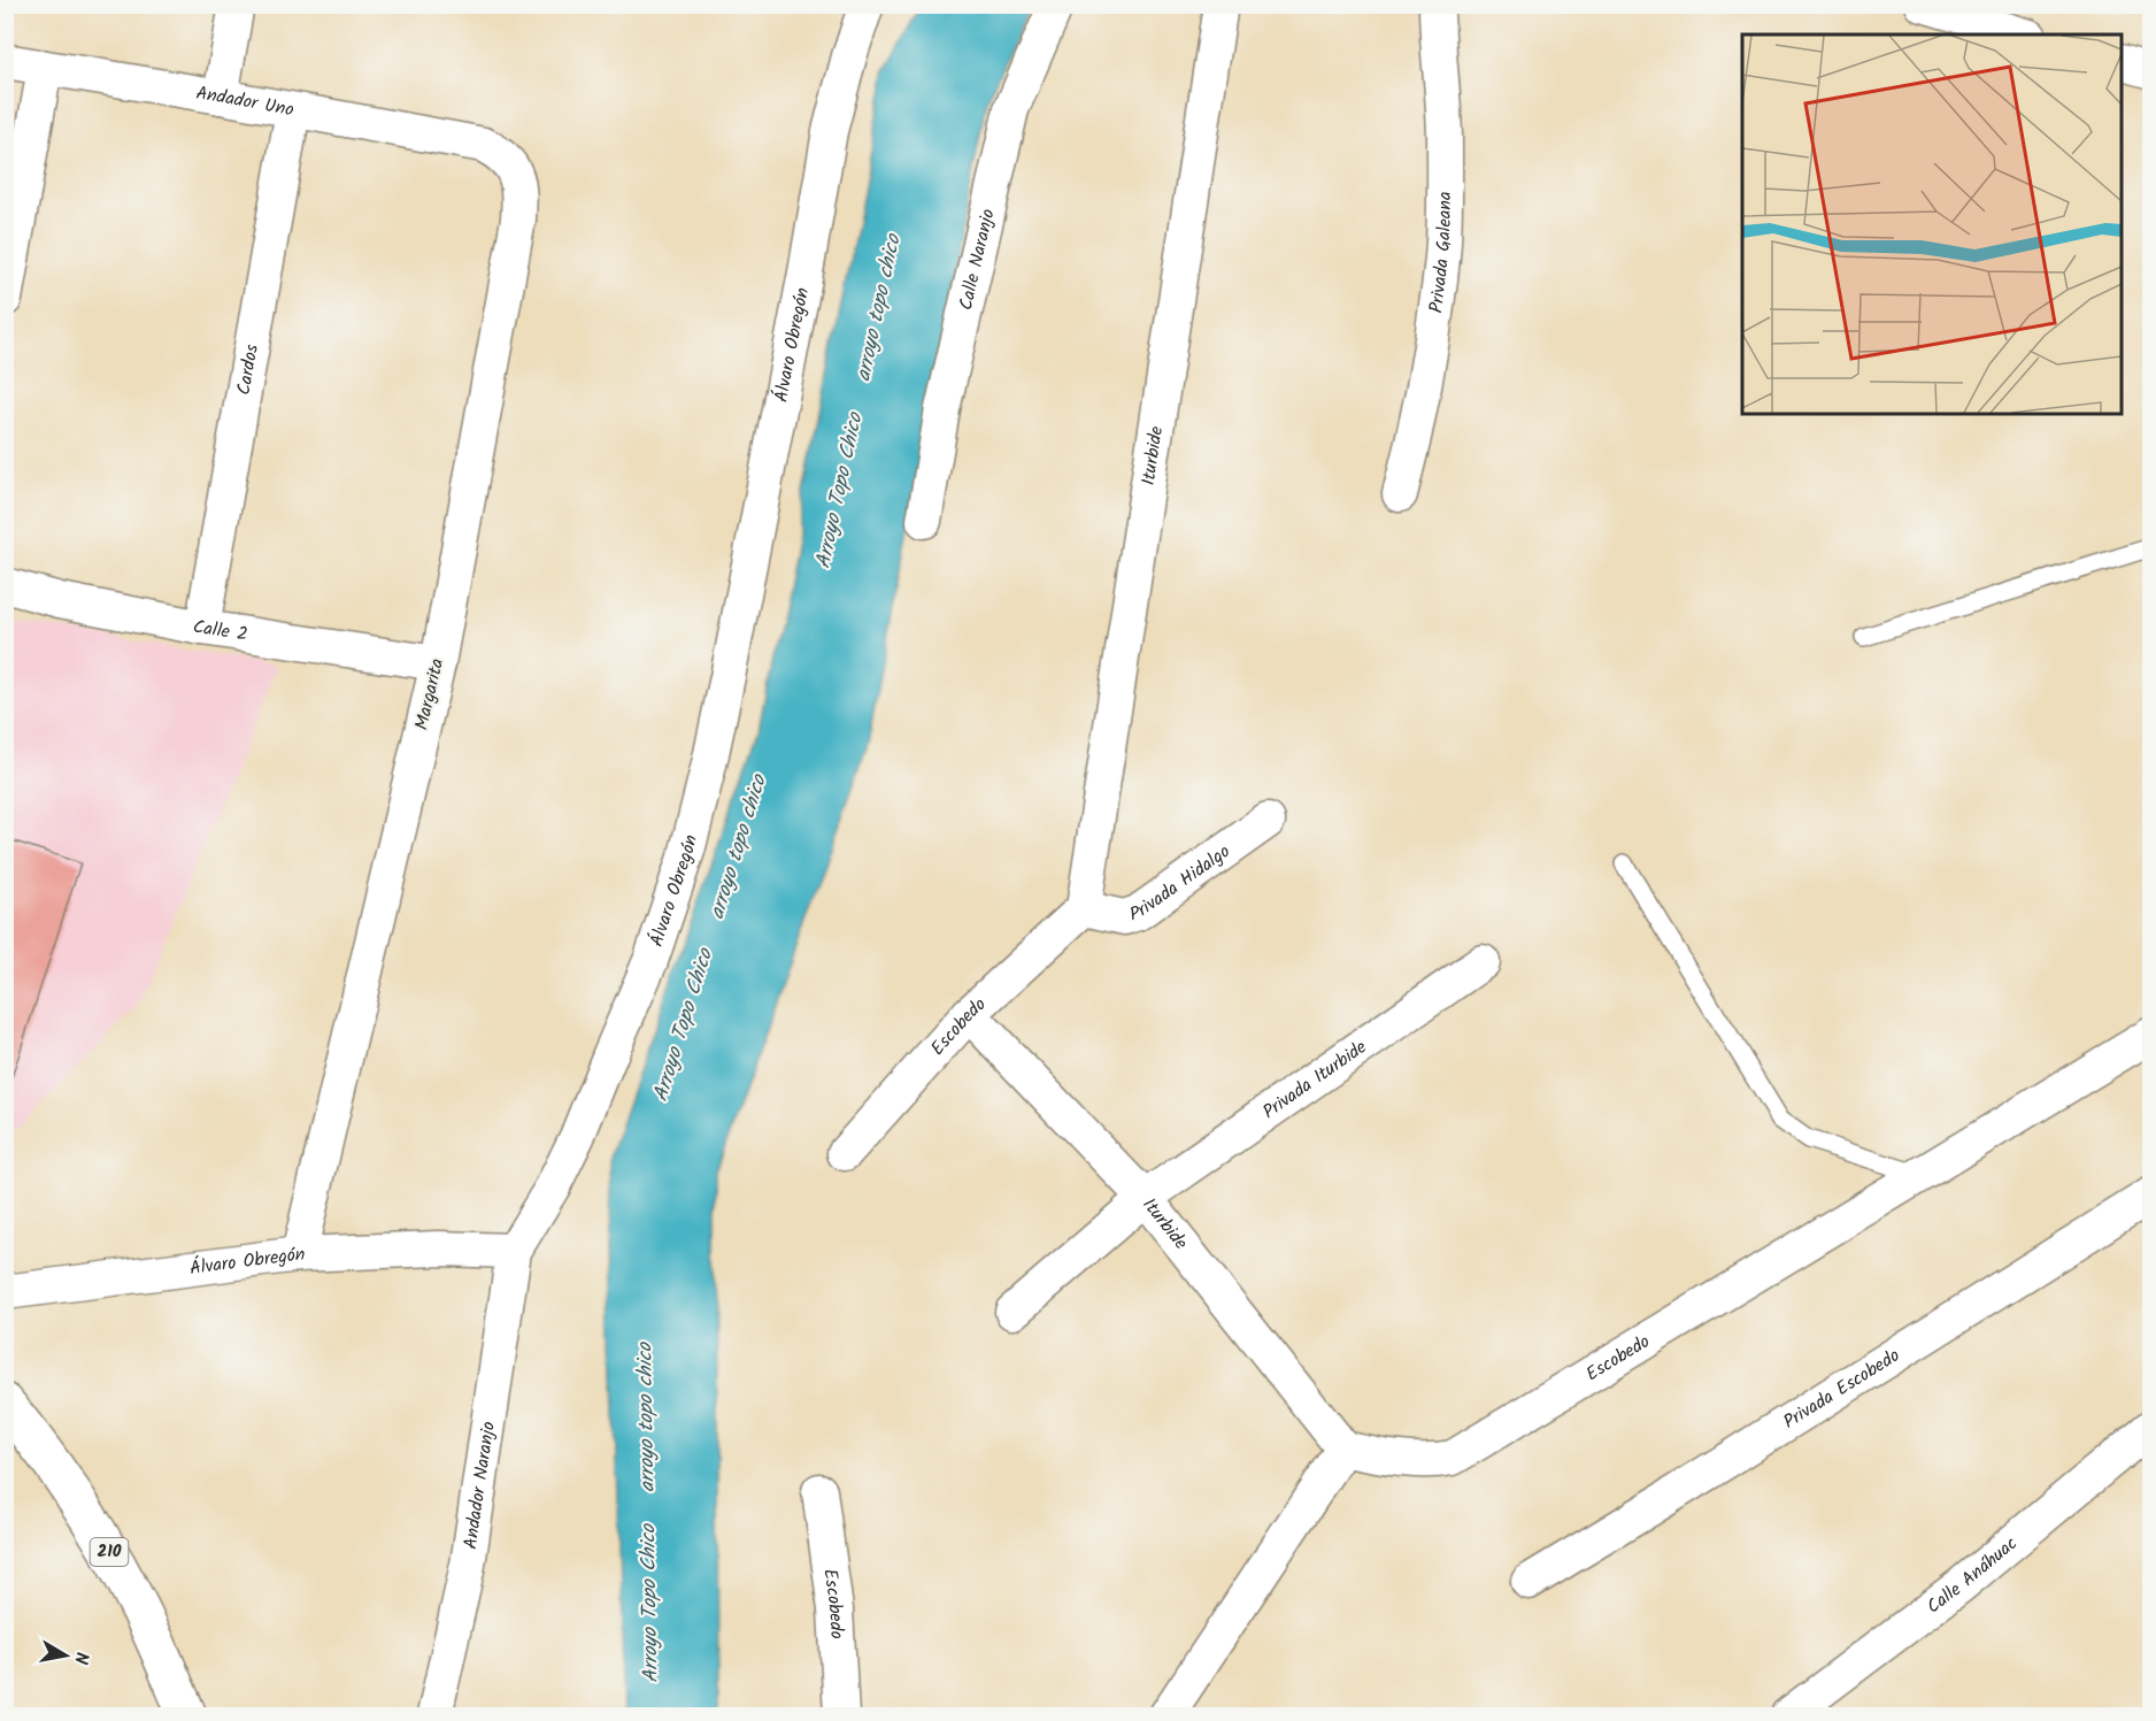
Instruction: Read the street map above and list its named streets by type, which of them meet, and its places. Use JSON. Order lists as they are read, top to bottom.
{
  "streets": {
    "highway": ["210"],
    "street": [
      "Andador Uno",
      "Privada Galeana",
      "Calle Naranjo",
      "Álvaro Obregón",
      "Cardos",
      "Iturbide",
      "Calle 2",
      "Margarita",
      "Privada Hidalgo",
      "Escobedo",
      "Privada Iturbide",
      "Privada Escobedo",
      "Andador Naranjo",
      "Calle Anáhuac"
    ]
  },
  "crossings": [
    ["Andador Uno", "Cardos"],
    ["Andador Uno", "Margarita"],
    ["Álvaro Obregón", "Margarita"],
    ["Álvaro Obregón", "Andador Naranjo"],
    ["Cardos", "Calle 2"],
    ["Iturbide", "Privada Hidalgo"],
    ["Iturbide", "Escobedo"],
    ["Iturbide", "Privada Iturbide"],
    ["Calle 2", "Margarita"],
    ["Privada Hidalgo", "Escobedo"]
  ],
  "water": ["arroyo topo chico", "Arroyo Topo Chico"],
  "north": "right"
}
